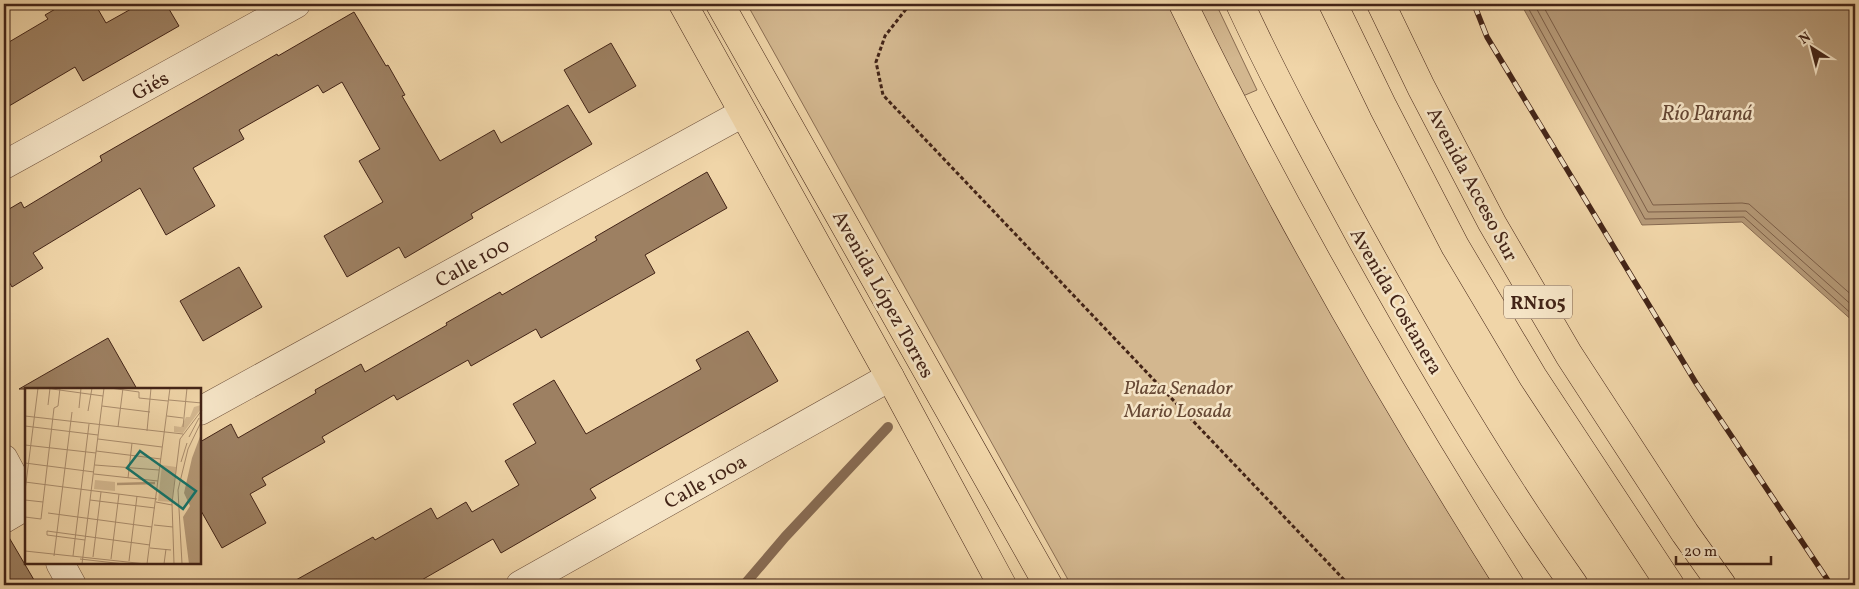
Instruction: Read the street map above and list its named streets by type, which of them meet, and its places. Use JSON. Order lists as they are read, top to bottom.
{
  "streets": {
    "main road": [
      "Avenida Acceso Sur",
      "Avenida López Torres",
      "Avenida Costanera",
      "RN105"
    ],
    "street": ["Giés", "Calle 100", "Calle 100a"]
  },
  "crossings": [
    ["Calle 100", "Avenida López Torres"],
    ["Avenida López Torres", "Calle 100a"]
  ],
  "water": ["Río Paraná"],
  "parks": ["Plaza Senador Mario Losada"],
  "scale_bar": "20 m",
  "north": "top left"
}
